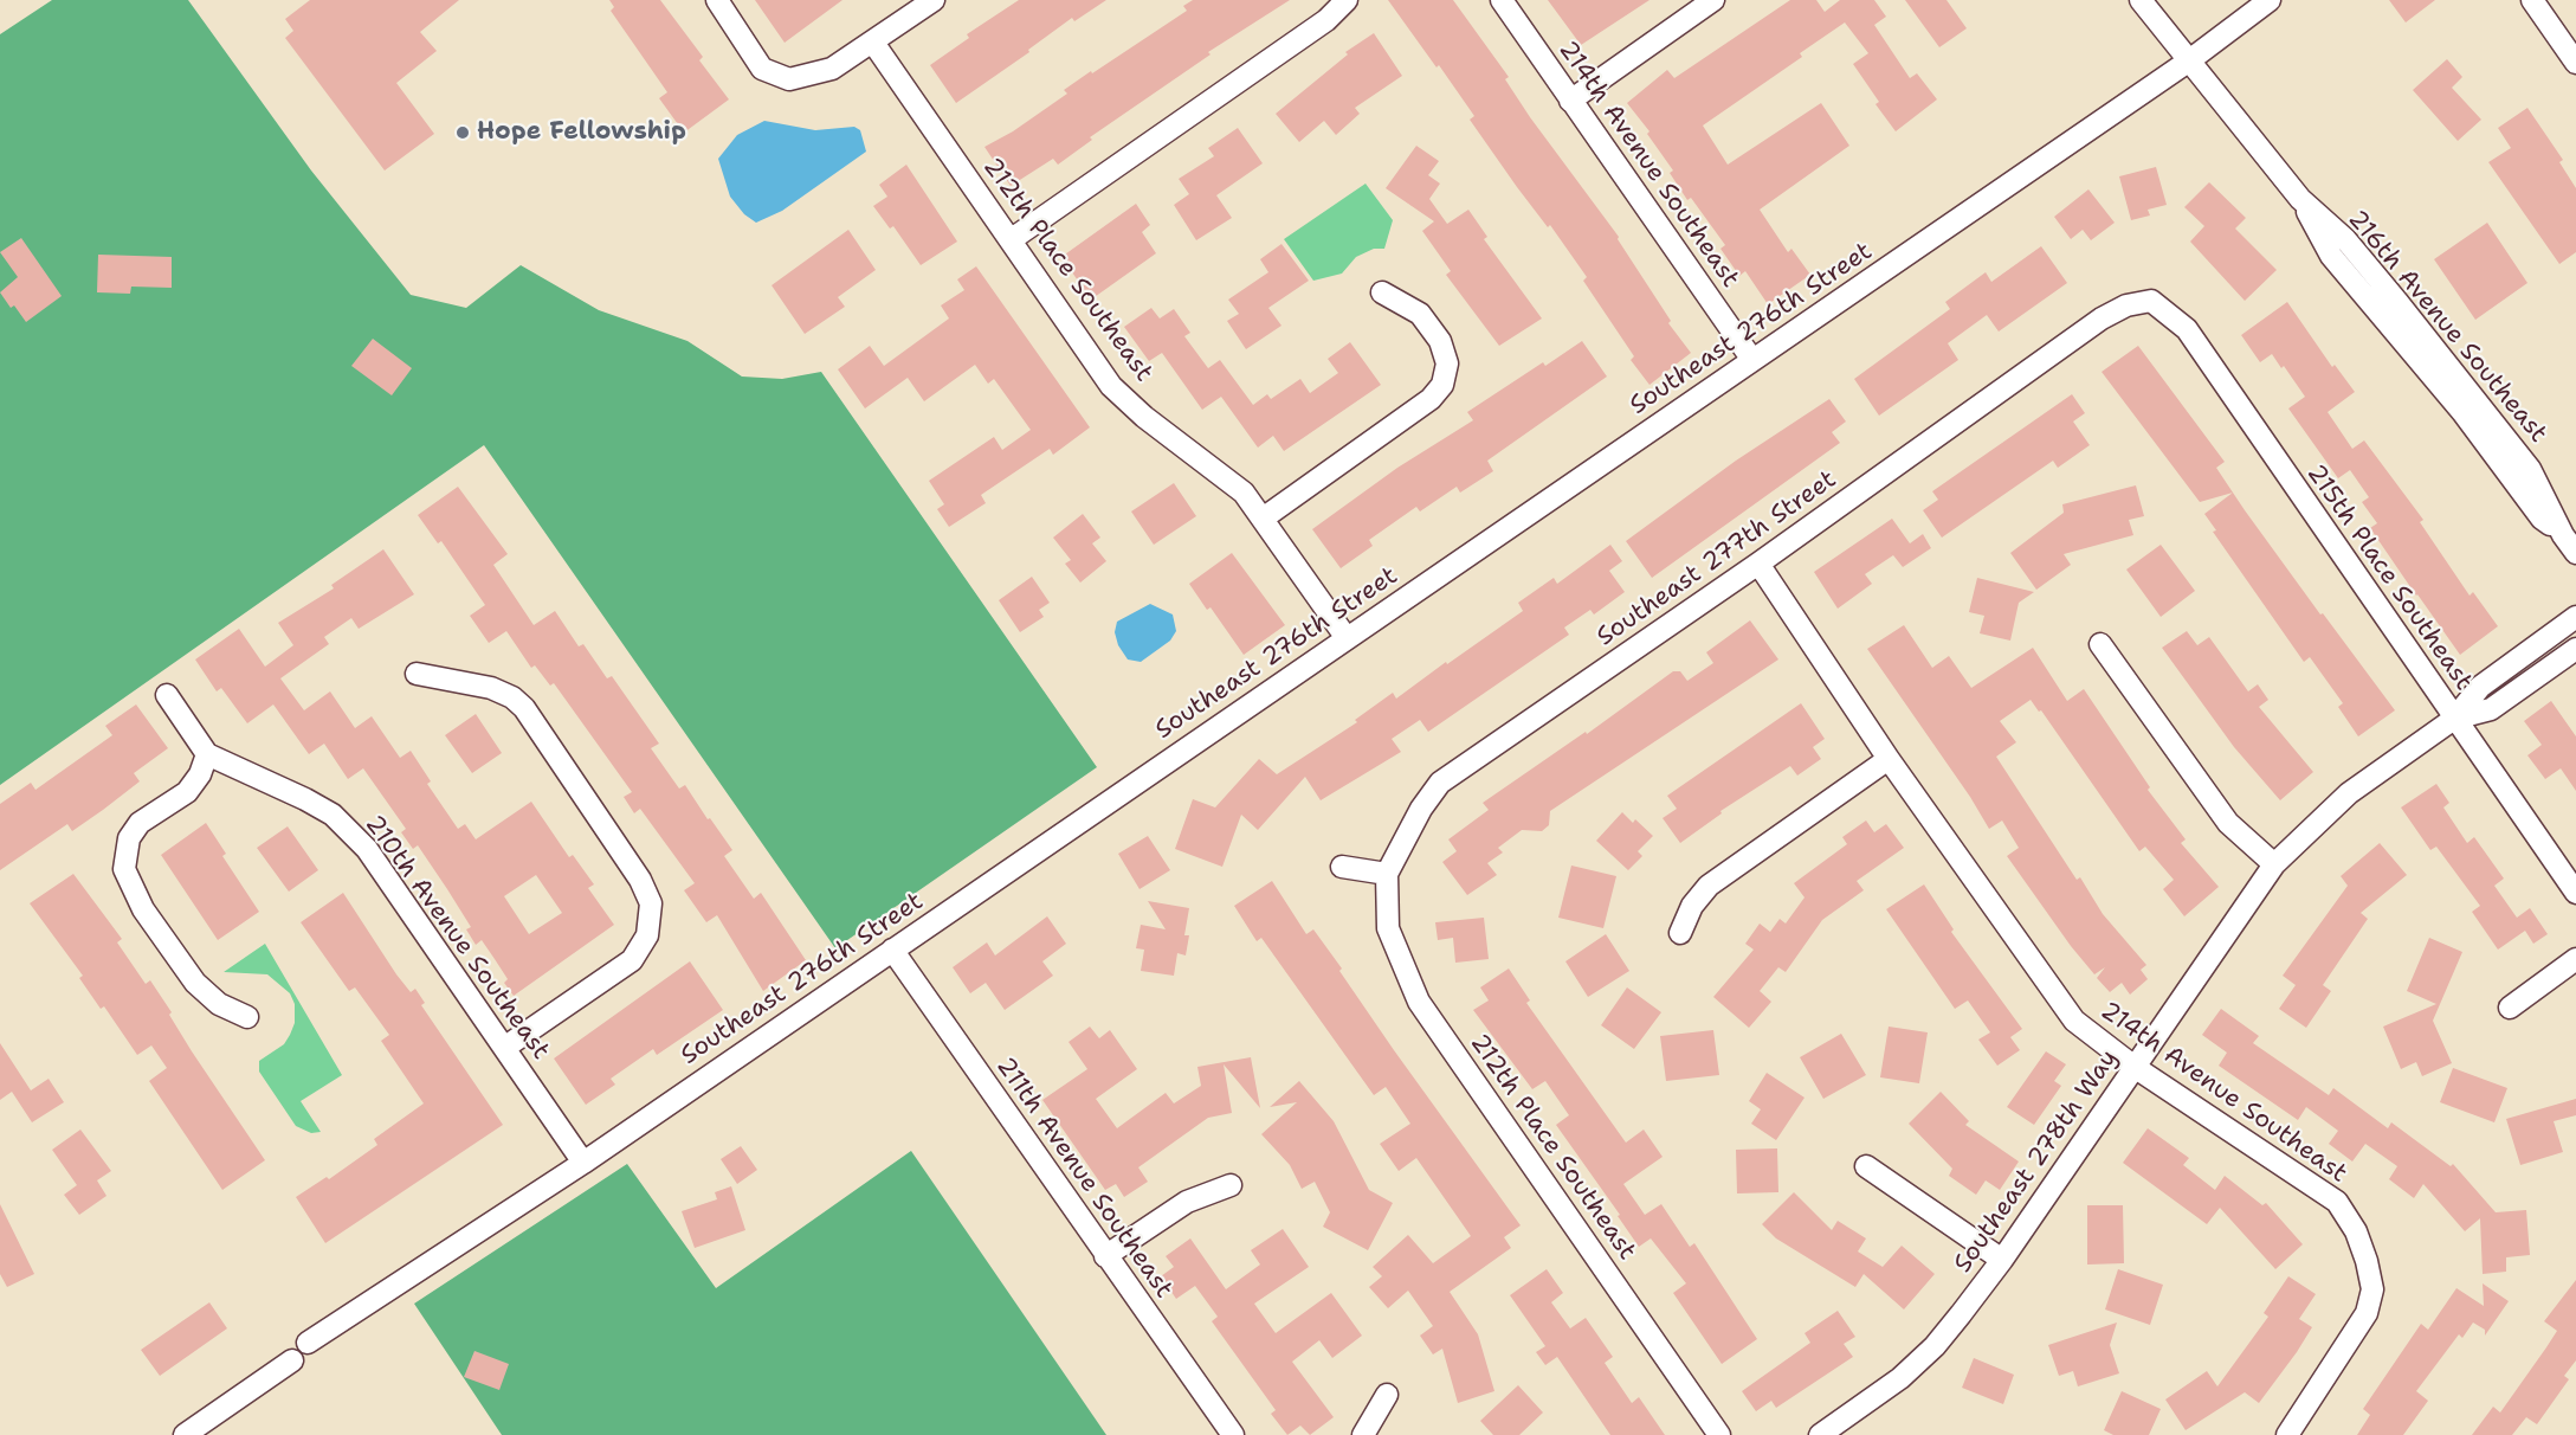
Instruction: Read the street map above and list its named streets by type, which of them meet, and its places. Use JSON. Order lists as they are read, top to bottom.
{
  "streets": {
    "street": [
      "214th Avenue Southeast",
      "212th Place Southeast",
      "216th Avenue Southeast",
      "Southeast 276th Street",
      "Southeast 277th Street",
      "215th Place Southeast",
      "210th Avenue Southeast",
      "Southeast 278th Way",
      "211th Avenue Southeast"
    ]
  },
  "crossings": [
    ["214th Avenue Southeast", "Southeast 276th Street"],
    ["214th Avenue Southeast", "Southeast 277th Street"],
    ["214th Avenue Southeast", "Southeast 278th Way"],
    ["212th Place Southeast", "Southeast 276th Street"],
    ["212th Place Southeast", "Southeast 277th Street"],
    ["216th Avenue Southeast", "Southeast 276th Street"],
    ["Southeast 276th Street", "210th Avenue Southeast"],
    ["Southeast 276th Street", "211th Avenue Southeast"],
    ["Southeast 277th Street", "215th Place Southeast"],
    ["215th Place Southeast", "Southeast 278th Way"]
  ],
  "places": ["Hope Fellowship"]
}
